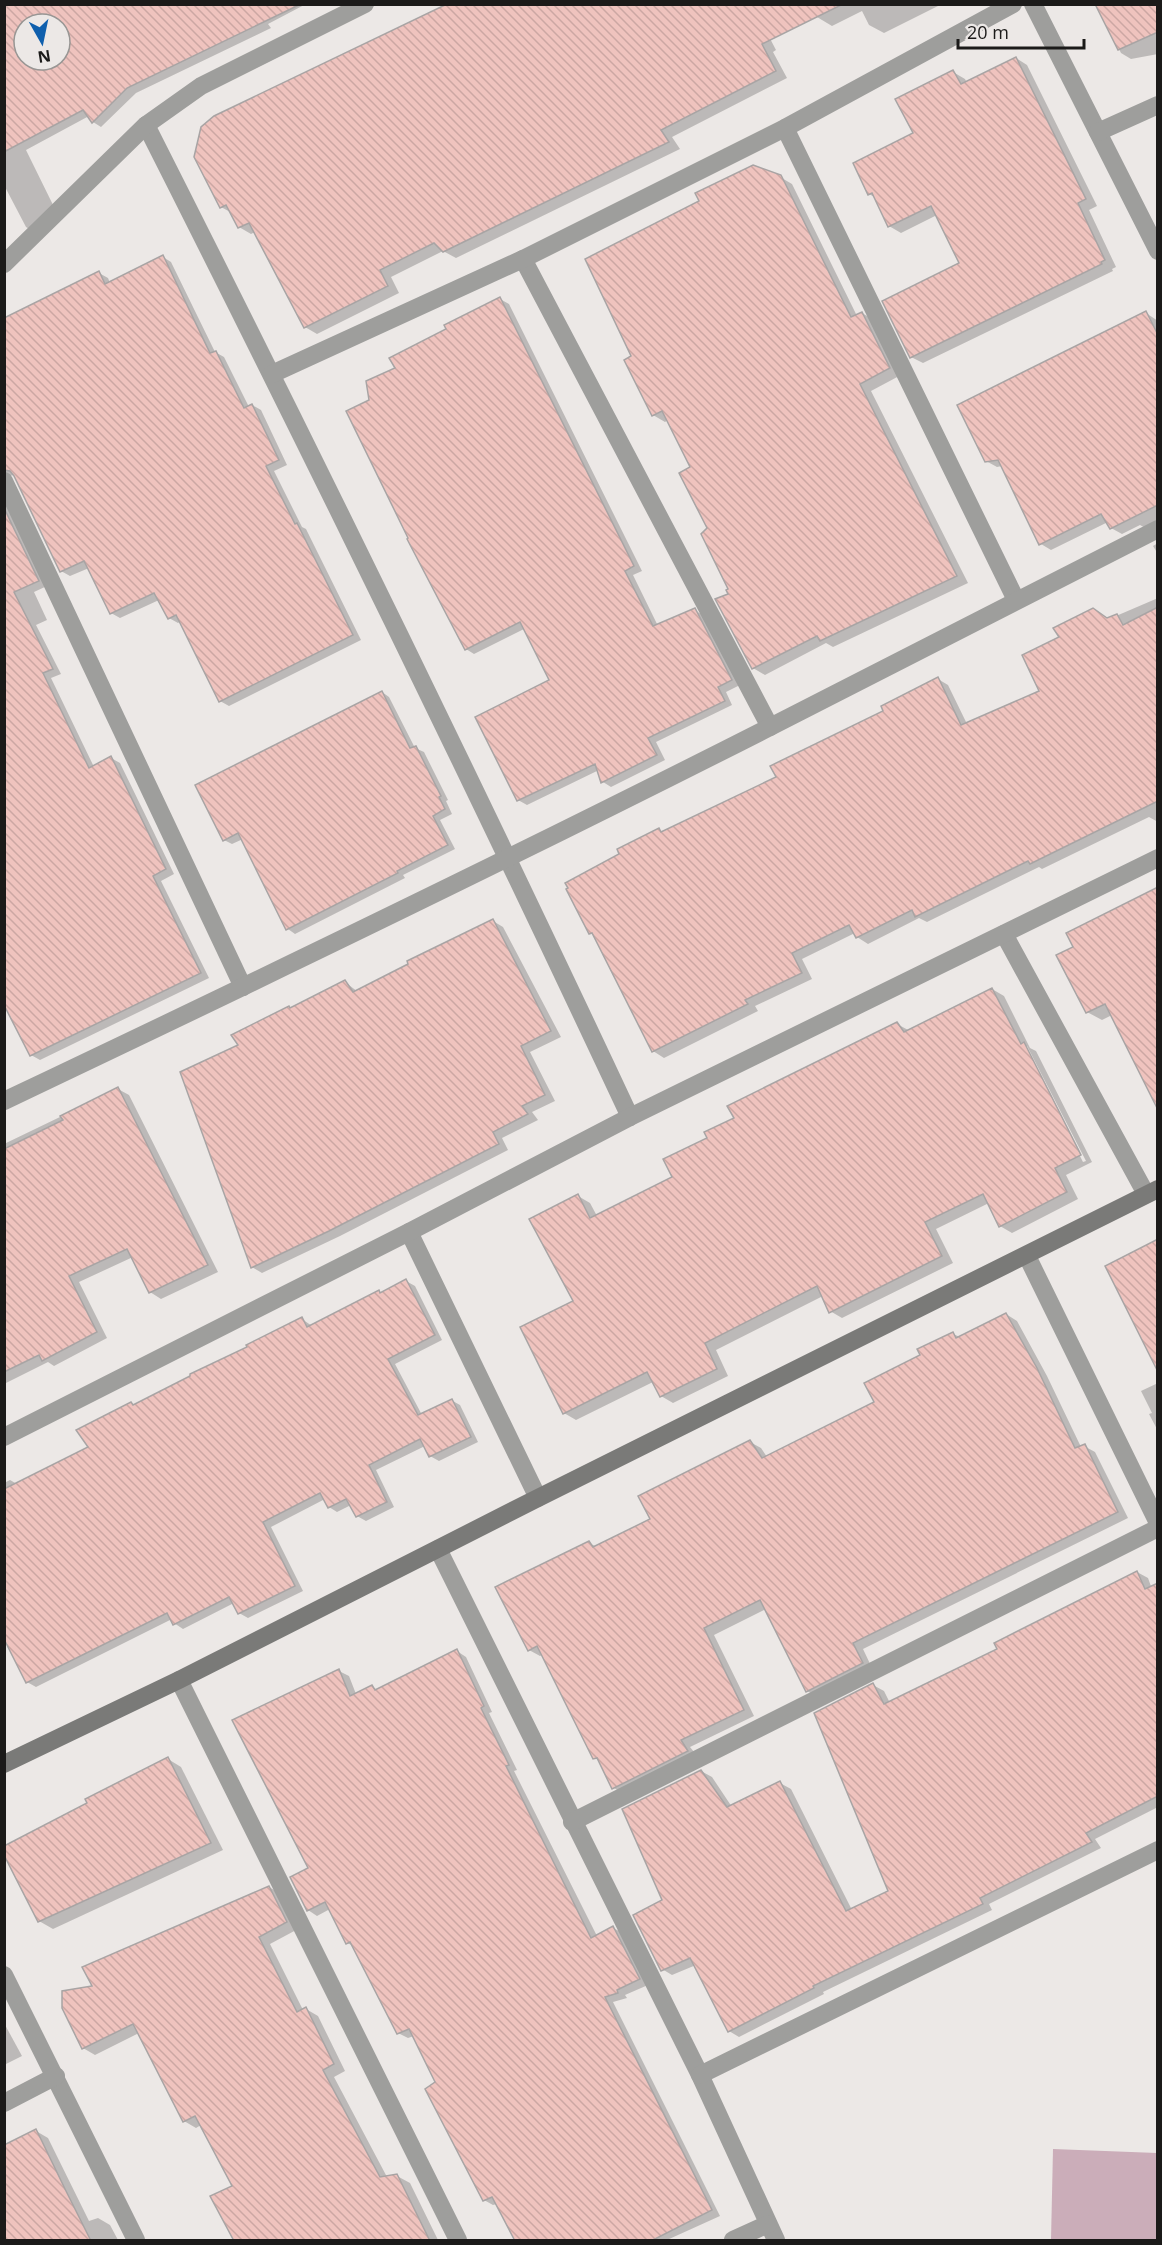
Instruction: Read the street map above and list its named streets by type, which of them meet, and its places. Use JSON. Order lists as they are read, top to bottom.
{
  "scale_bar": "20 m",
  "north": "bottom"
}
